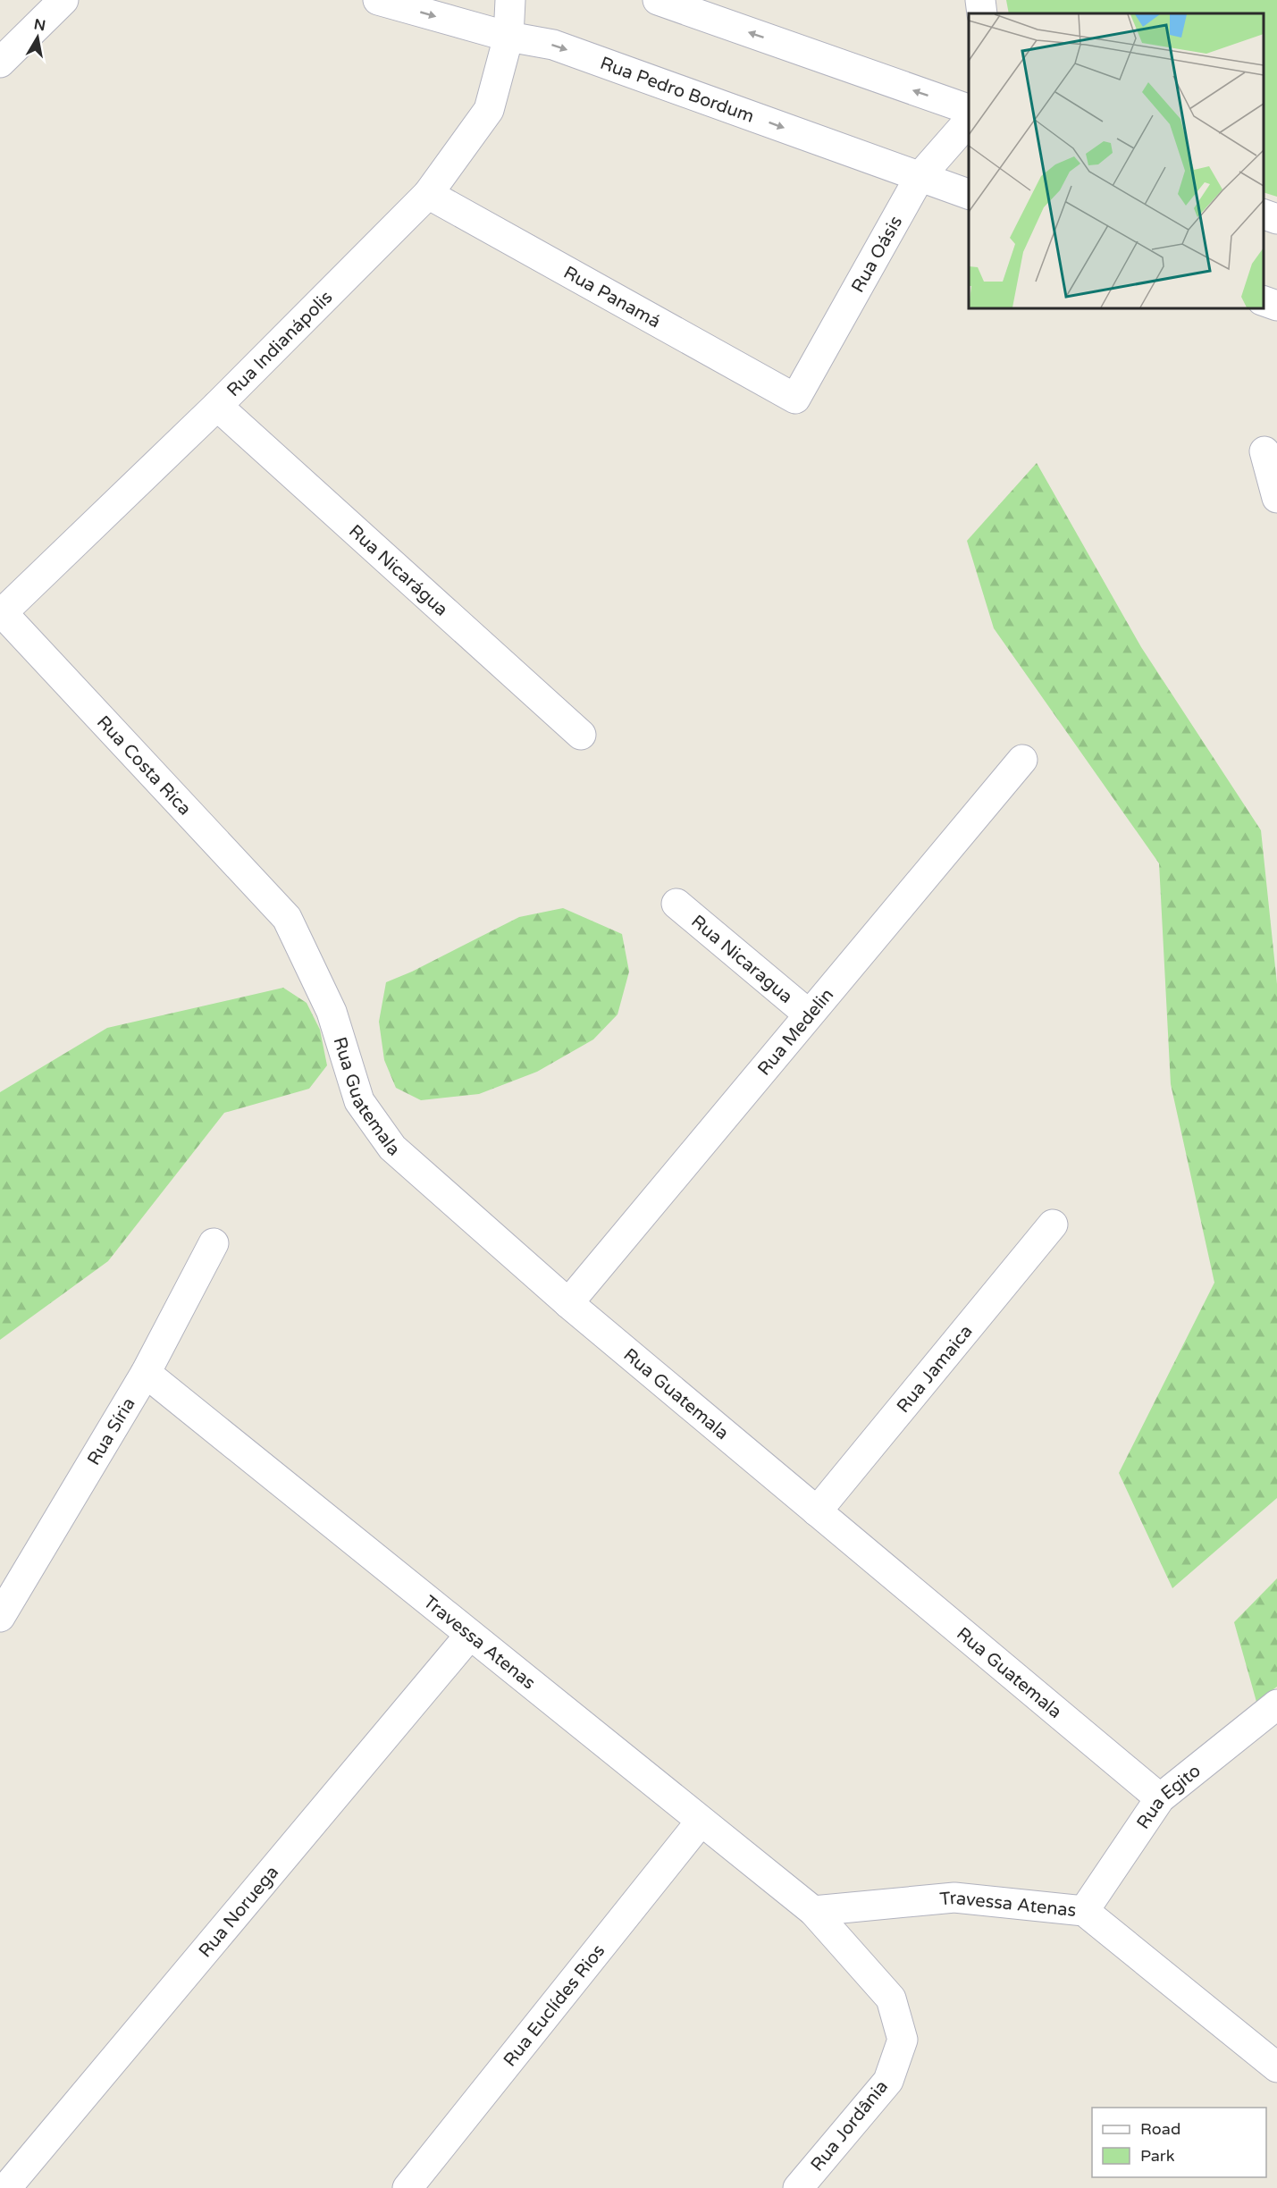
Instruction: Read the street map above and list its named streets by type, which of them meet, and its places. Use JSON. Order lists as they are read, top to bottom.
{
  "streets": {
    "street": [
      "Rua Pedro Bordum",
      "Rua Oásis",
      "Rua Panamá",
      "Rua Indianápolis",
      "Rua Nicarágua",
      "Rua Costa Rica",
      "Rua Nicaragua",
      "Rua Medelin",
      "Rua Guatemala",
      "Rua Jamaica",
      "Rua Síria",
      "Travessa Atenas",
      "Rua Egito",
      "Rua Noruega",
      "Rua Euclídes Rios",
      "Rua Jordânia"
    ]
  },
  "crossings": [
    ["Rua Pedro Bordum", "Rua Oásis"],
    ["Rua Pedro Bordum", "Rua Indianápolis"],
    ["Rua Oásis", "Rua Panamá"],
    ["Rua Panamá", "Rua Indianápolis"],
    ["Rua Indianápolis", "Rua Nicarágua"],
    ["Rua Indianápolis", "Rua Costa Rica"],
    ["Rua Costa Rica", "Rua Guatemala"],
    ["Rua Nicaragua", "Rua Medelin"],
    ["Rua Medelin", "Rua Guatemala"],
    ["Rua Guatemala", "Rua Jamaica"],
    ["Rua Guatemala", "Rua Egito"],
    ["Rua Síria", "Travessa Atenas"],
    ["Travessa Atenas", "Rua Egito"],
    ["Travessa Atenas", "Rua Noruega"],
    ["Travessa Atenas", "Rua Euclídes Rios"],
    ["Travessa Atenas", "Rua Jordânia"]
  ],
  "legend": ["Road", "Park"],
  "north": "top"
}
